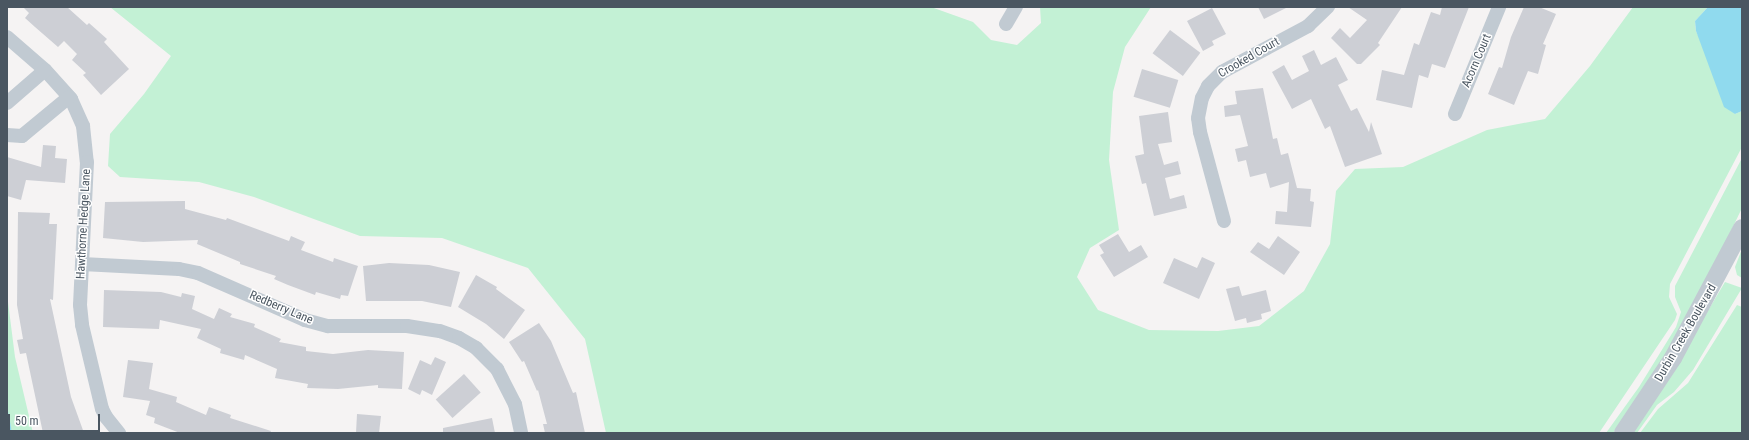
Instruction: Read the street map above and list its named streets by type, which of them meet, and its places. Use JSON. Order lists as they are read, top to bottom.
{
  "streets": {
    "street": [
      "Crooked Court",
      "Acorn Court",
      "Hawthorne Hedge Lane",
      "Redberry Lane",
      "Durbin Creek Boulevard"
    ]
  },
  "crossings": [
    ["Hawthorne Hedge Lane", "Redberry Lane"]
  ],
  "scale_bar": "50 m"
}
